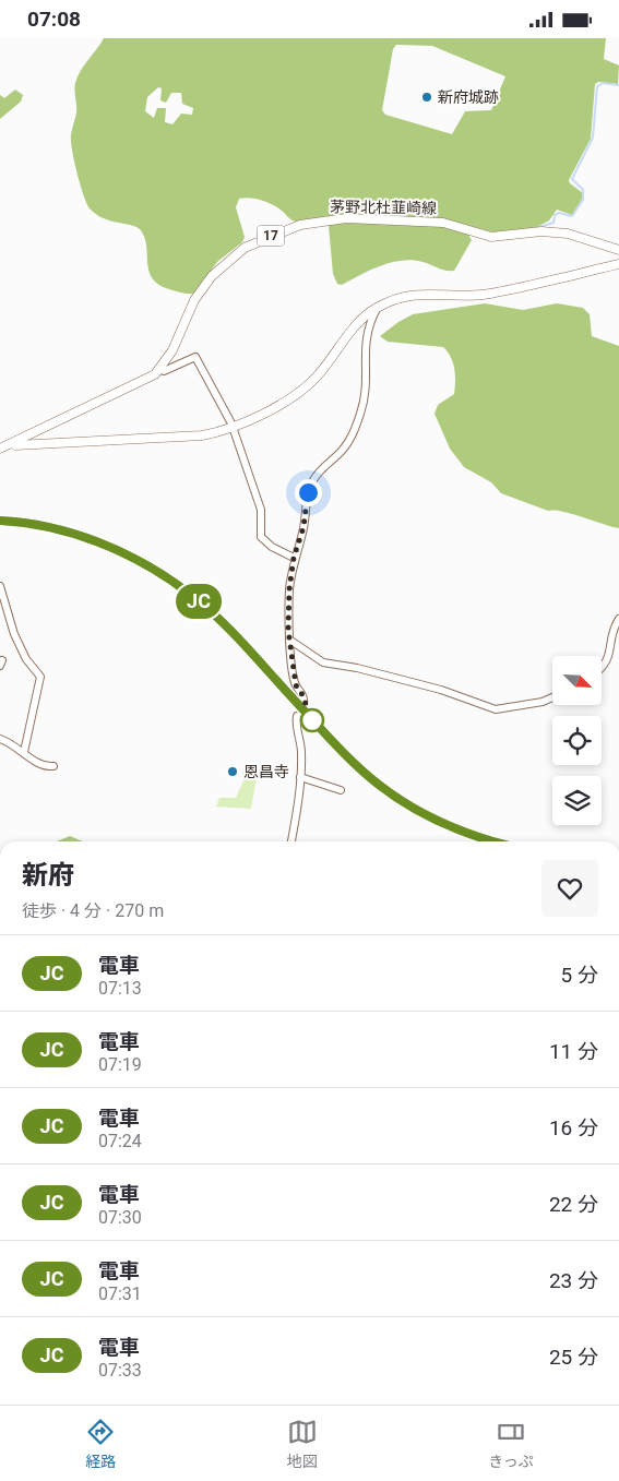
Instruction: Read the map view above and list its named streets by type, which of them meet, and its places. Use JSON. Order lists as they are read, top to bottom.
{
  "streets": {
    "main road": ["茅野北杜韮崎線", "17"]
  },
  "places": ["新府城跡", "恩昌寺"],
  "north": "bottom right",
  "page": {
    "status": "07:08",
    "on_map": "JC",
    "heading": ["新府", "徒歩 · 4 分 · 270 m"],
    "list": [
      {
        "mark": "JC",
        "name": "電車",
        "note": "07:13",
        "value": "5 分"
      },
      {
        "mark": "JC",
        "name": "電車",
        "note": "07:19",
        "value": "11 分"
      },
      {
        "mark": "JC",
        "name": "電車",
        "note": "07:24",
        "value": "16 分"
      },
      {
        "mark": "JC",
        "name": "電車",
        "note": "07:30",
        "value": "22 分"
      },
      {
        "mark": "JC",
        "name": "電車",
        "note": "07:31",
        "value": "23 分"
      },
      {
        "mark": "JC",
        "name": "電車",
        "note": "07:33",
        "value": "25 分"
      }
    ],
    "tabs": ["経路", "地図", "きっぷ"]
  }
}
